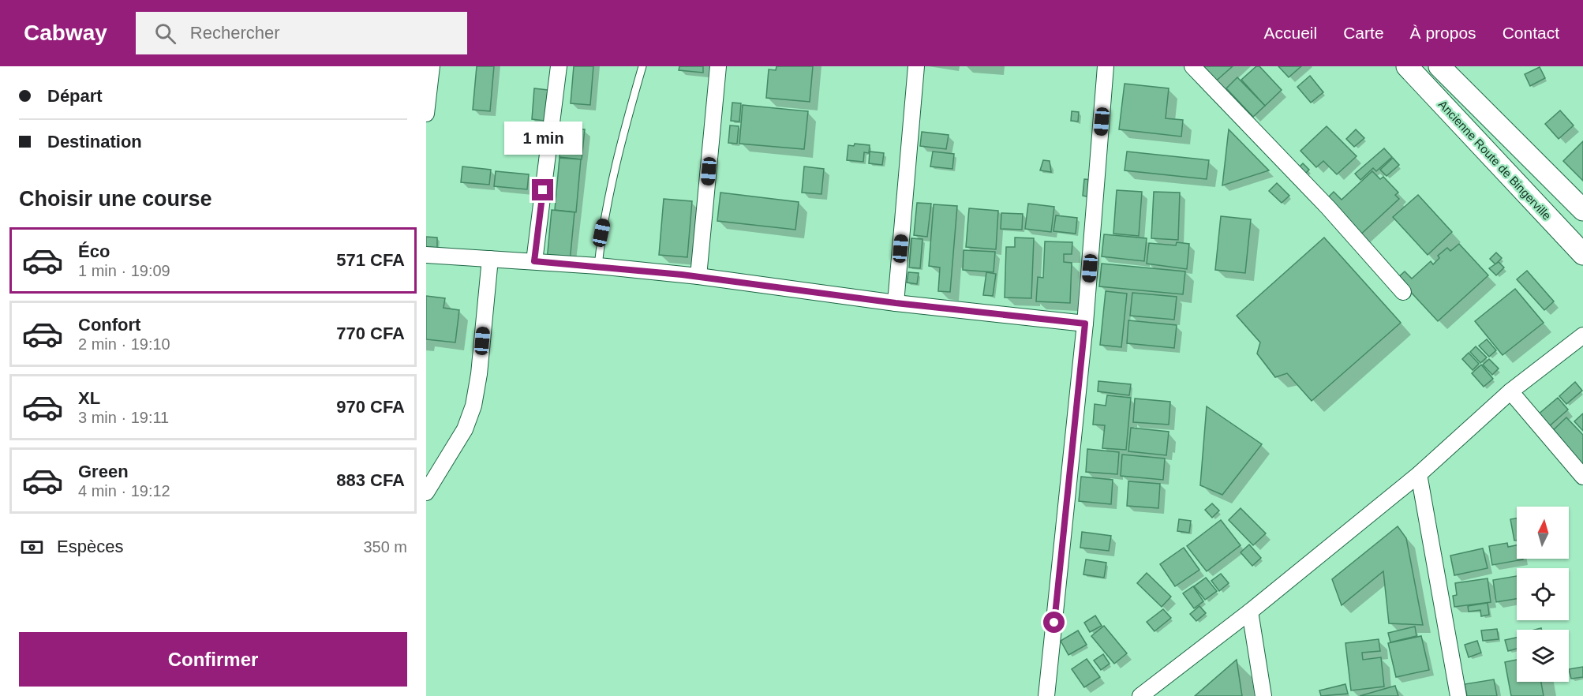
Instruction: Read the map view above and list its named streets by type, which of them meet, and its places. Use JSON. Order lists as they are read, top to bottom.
{
  "streets": {
    "street": ["Ancienne Route de Bingerville"]
  },
  "north": "top",
  "page": {
    "header": "Cabway",
    "search": "Rechercher",
    "nav": [
      "Accueil",
      "Carte",
      "À propos",
      "Contact"
    ],
    "banner": ["Départ", "Destination"],
    "bubble": "1 min",
    "heading": "Choisir une course",
    "list": [
      {
        "name": "Éco",
        "note": "1 min · 19:09",
        "value": "571 CFA"
      },
      {
        "name": "Confort",
        "note": "2 min · 19:10",
        "value": "770 CFA"
      },
      {
        "name": "XL",
        "note": "3 min · 19:11",
        "value": "970 CFA"
      },
      {
        "name": "Green",
        "note": "4 min · 19:12",
        "value": "883 CFA"
      }
    ],
    "pay": ["Espèces", "350 m"],
    "buttons": "Confirmer"
  }
}
